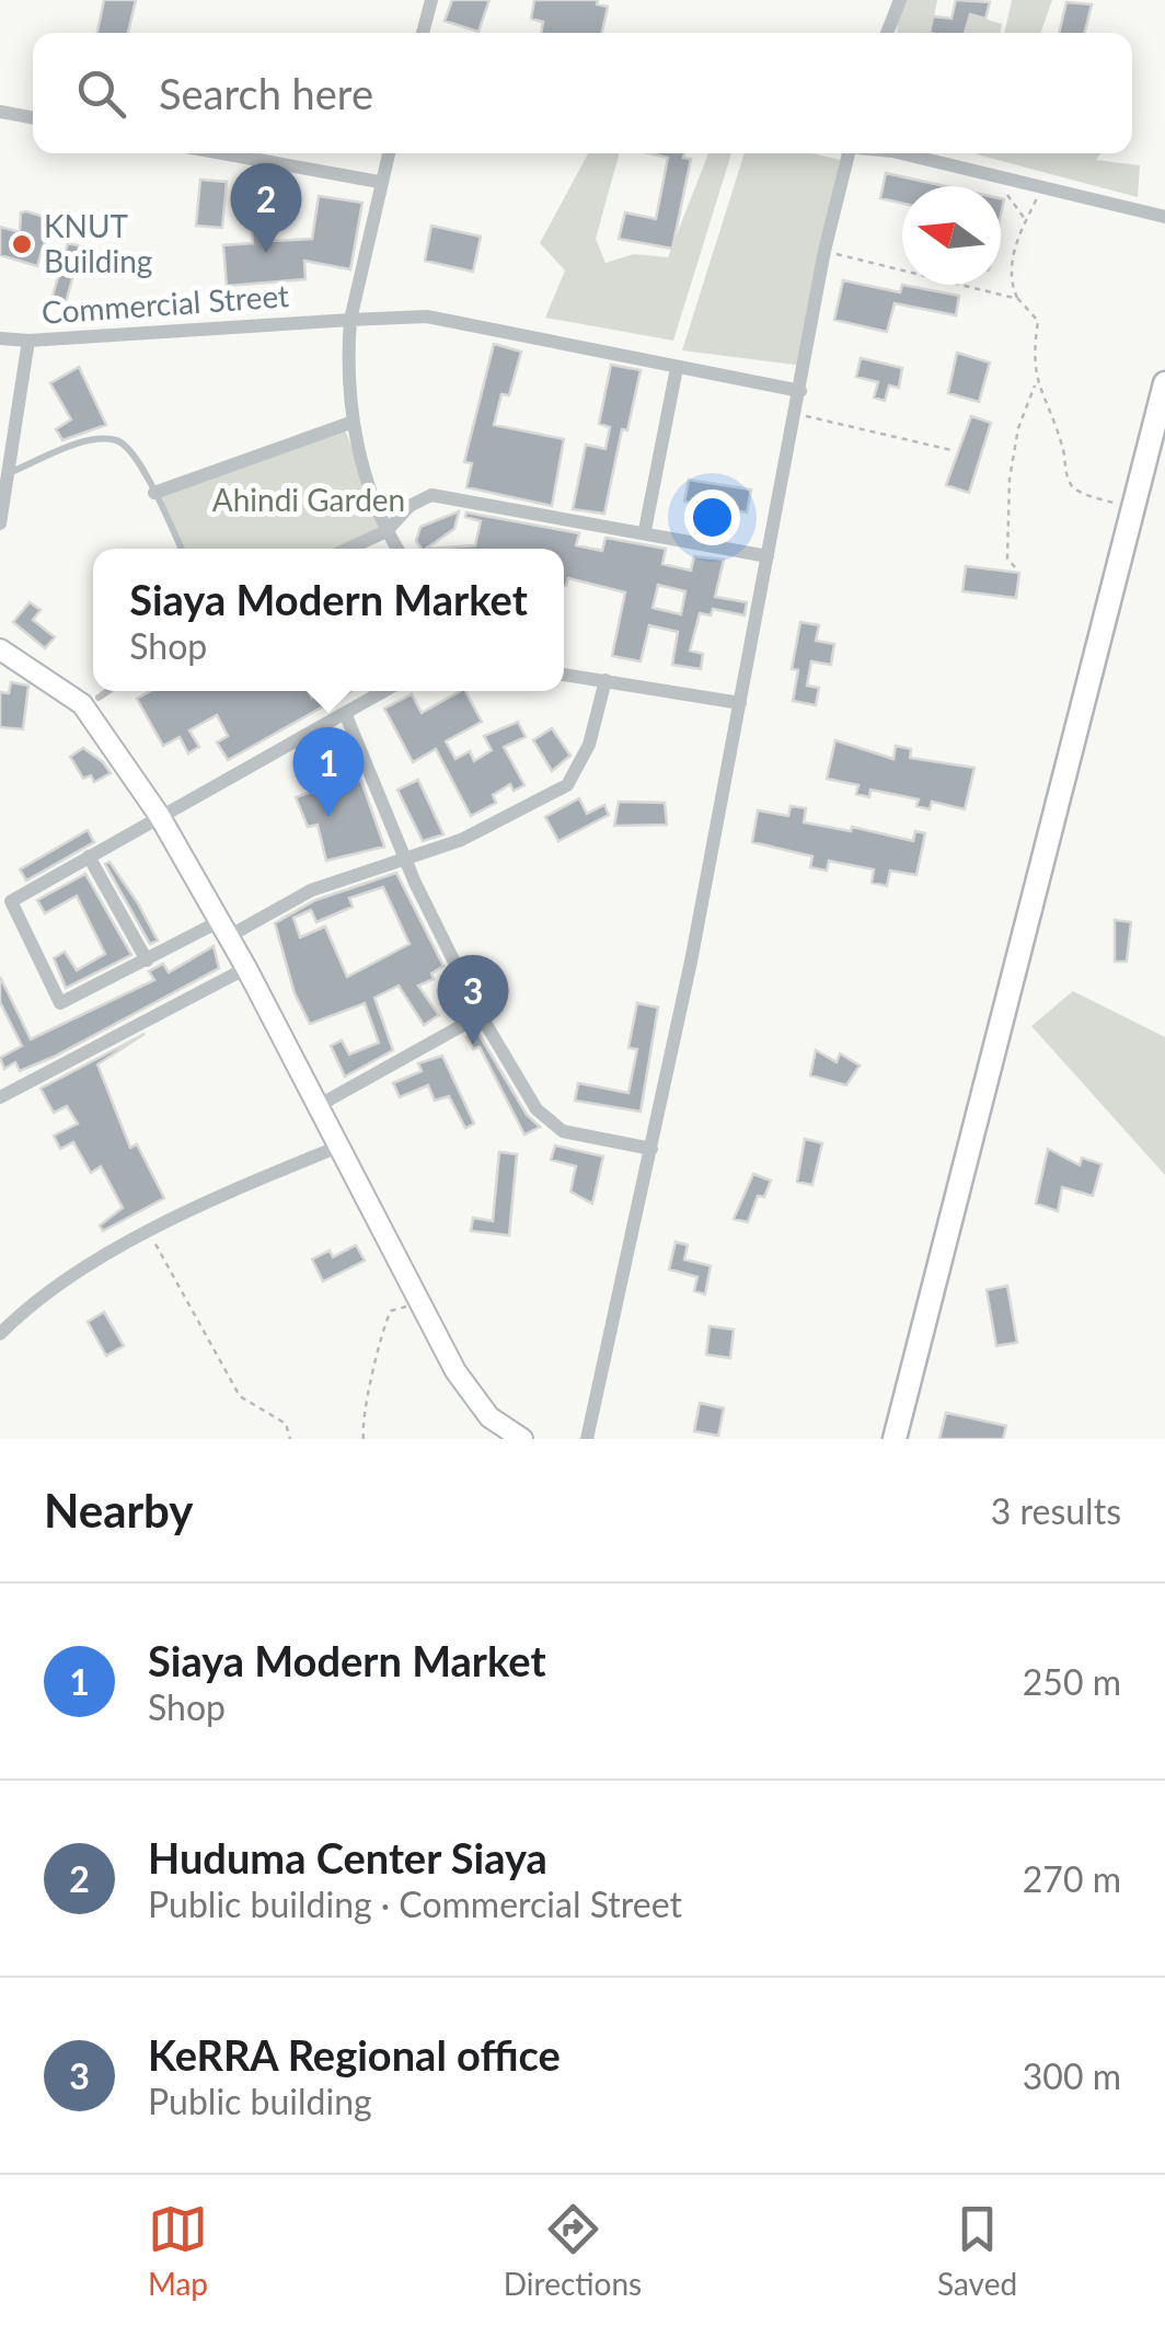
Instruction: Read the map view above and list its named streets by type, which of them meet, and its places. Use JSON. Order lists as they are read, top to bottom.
{
  "streets": {
    "street": ["Commercial Street"]
  },
  "parks": ["Ahindi Garden"],
  "places": ["KNUT Building"],
  "north": "left",
  "page": {
    "search": "Search here",
    "pins": ["2", "1", "3"],
    "popup": ["Siaya Modern Market", "Shop"],
    "heading": ["Nearby", "3 results"],
    "list": [
      {
        "mark": "1",
        "name": "Siaya Modern Market",
        "note": "Shop",
        "value": "250 m"
      },
      {
        "mark": "2",
        "name": "Huduma Center Siaya",
        "note": "Public building · Commercial Street",
        "value": "270 m"
      },
      {
        "mark": "3",
        "name": "KeRRA Regional office",
        "note": "Public building",
        "value": "300 m"
      }
    ],
    "nav": ["Map", "Directions", "Saved"]
  }
}
